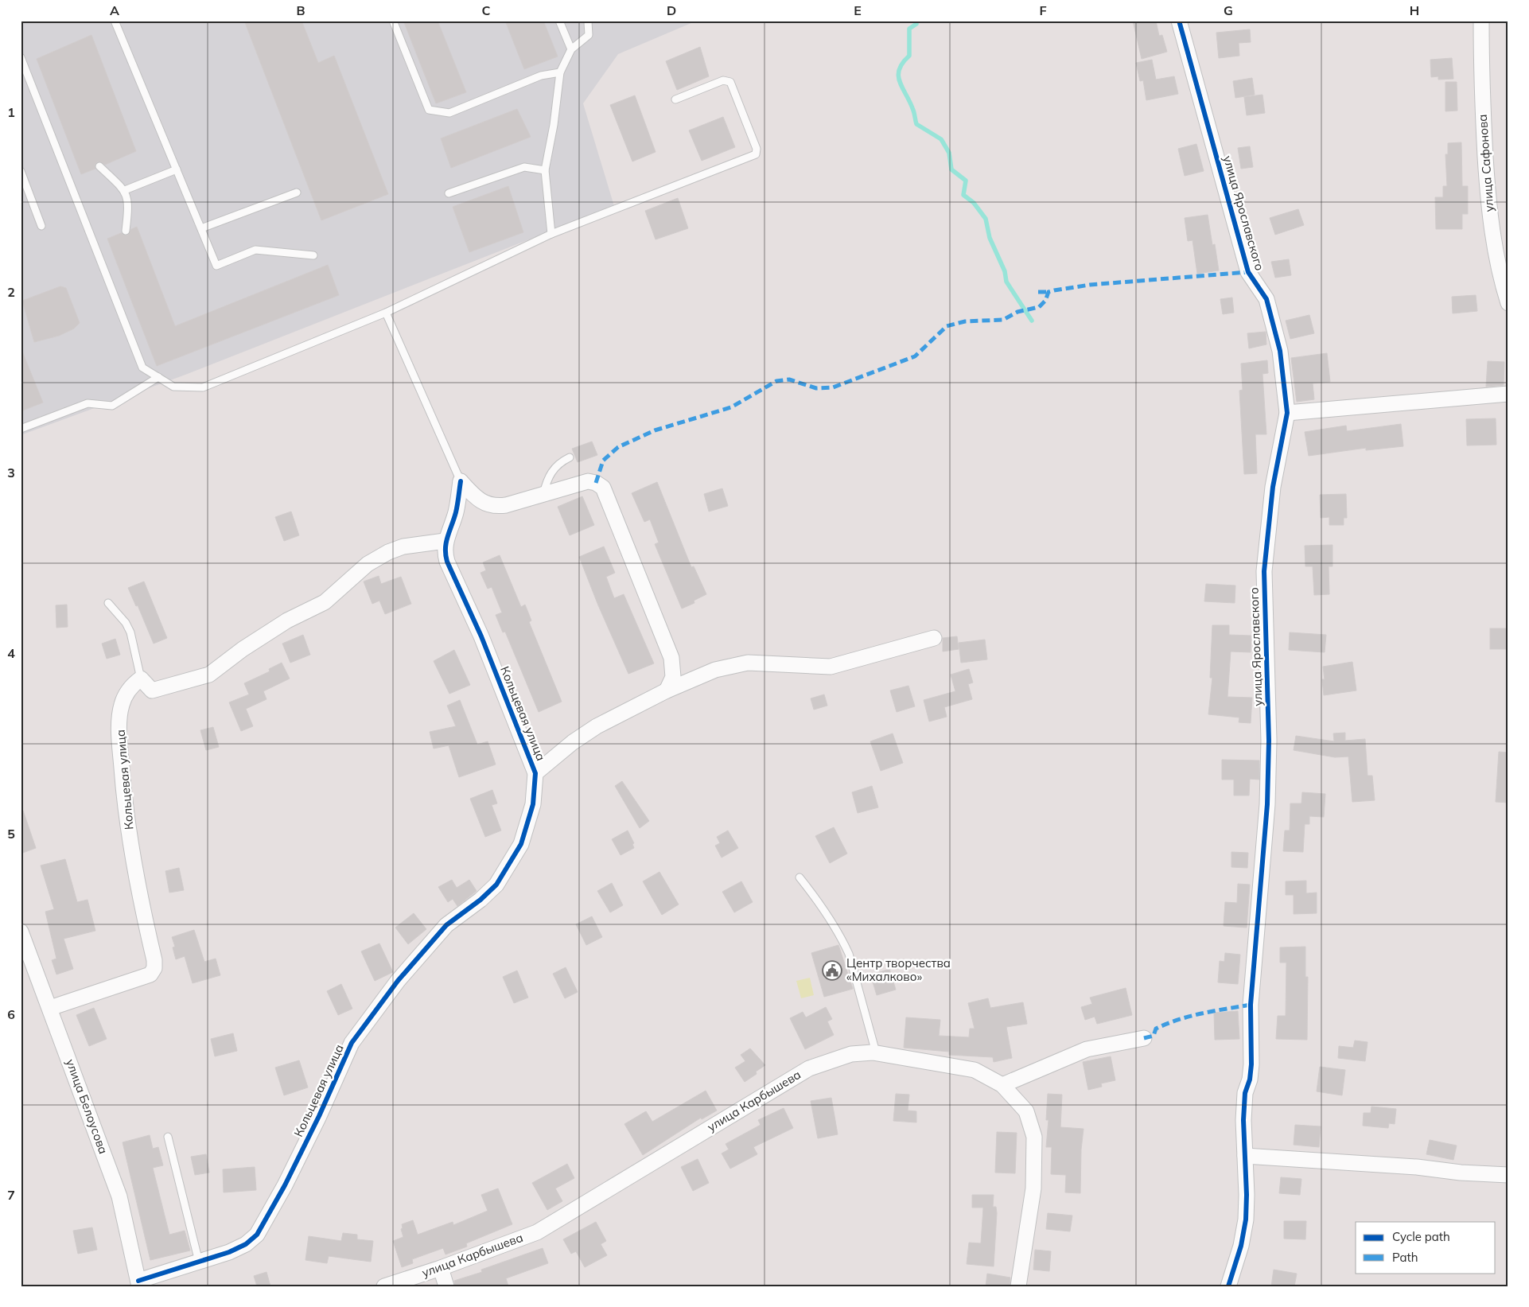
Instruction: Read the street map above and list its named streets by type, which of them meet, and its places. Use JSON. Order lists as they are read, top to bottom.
{
  "streets": {
    "street": [
      "улица Сафонова",
      "улица Ярославского",
      "Кольцевая улица",
      "улица Карбышева",
      "улица Белоусова"
    ]
  },
  "crossings": [
    ["Кольцевая улица", "улица Белоусова"]
  ],
  "places": {
    "public building": ["Центр творчества «Михалково»"]
  },
  "legend": ["Cycle path", "Path"],
  "grid": {
    "columns": [
      "A",
      "B",
      "C",
      "D",
      "E",
      "F",
      "G",
      "H"
    ],
    "rows": [
      "1",
      "2",
      "3",
      "4",
      "5",
      "6",
      "7"
    ]
  }
}
